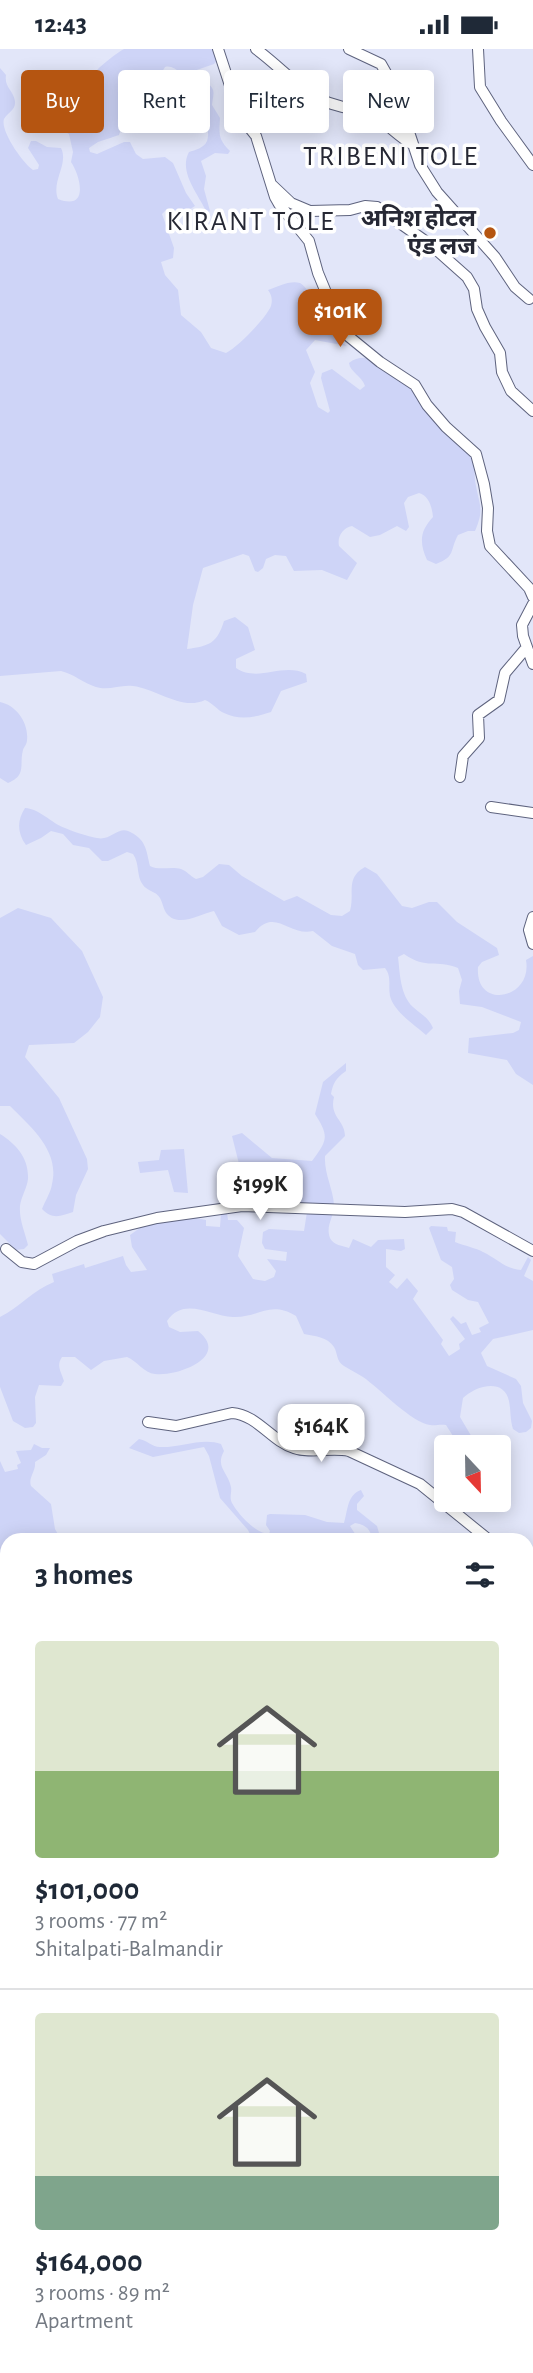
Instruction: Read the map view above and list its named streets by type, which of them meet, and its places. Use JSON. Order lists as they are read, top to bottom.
{
  "districts": ["TRIBENI TOLE", "KIRANT TOLE"],
  "places": ["अनिश होटल एंड लज"],
  "north": "bottom",
  "page": {
    "status": "12:43",
    "chip": [
      "Buy",
      "Rent",
      "Filters",
      "New"
    ],
    "price": ["$101K", "$199K", "$164K"],
    "heading": "3 homes",
    "list": [
      {
        "name": "$101,000",
        "note": "3 rooms · 77 m² · Shitalpati-Balmandir"
      },
      {
        "name": "$164,000",
        "note": "3 rooms · 89 m² · Apartment"
      }
    ]
  }
}
